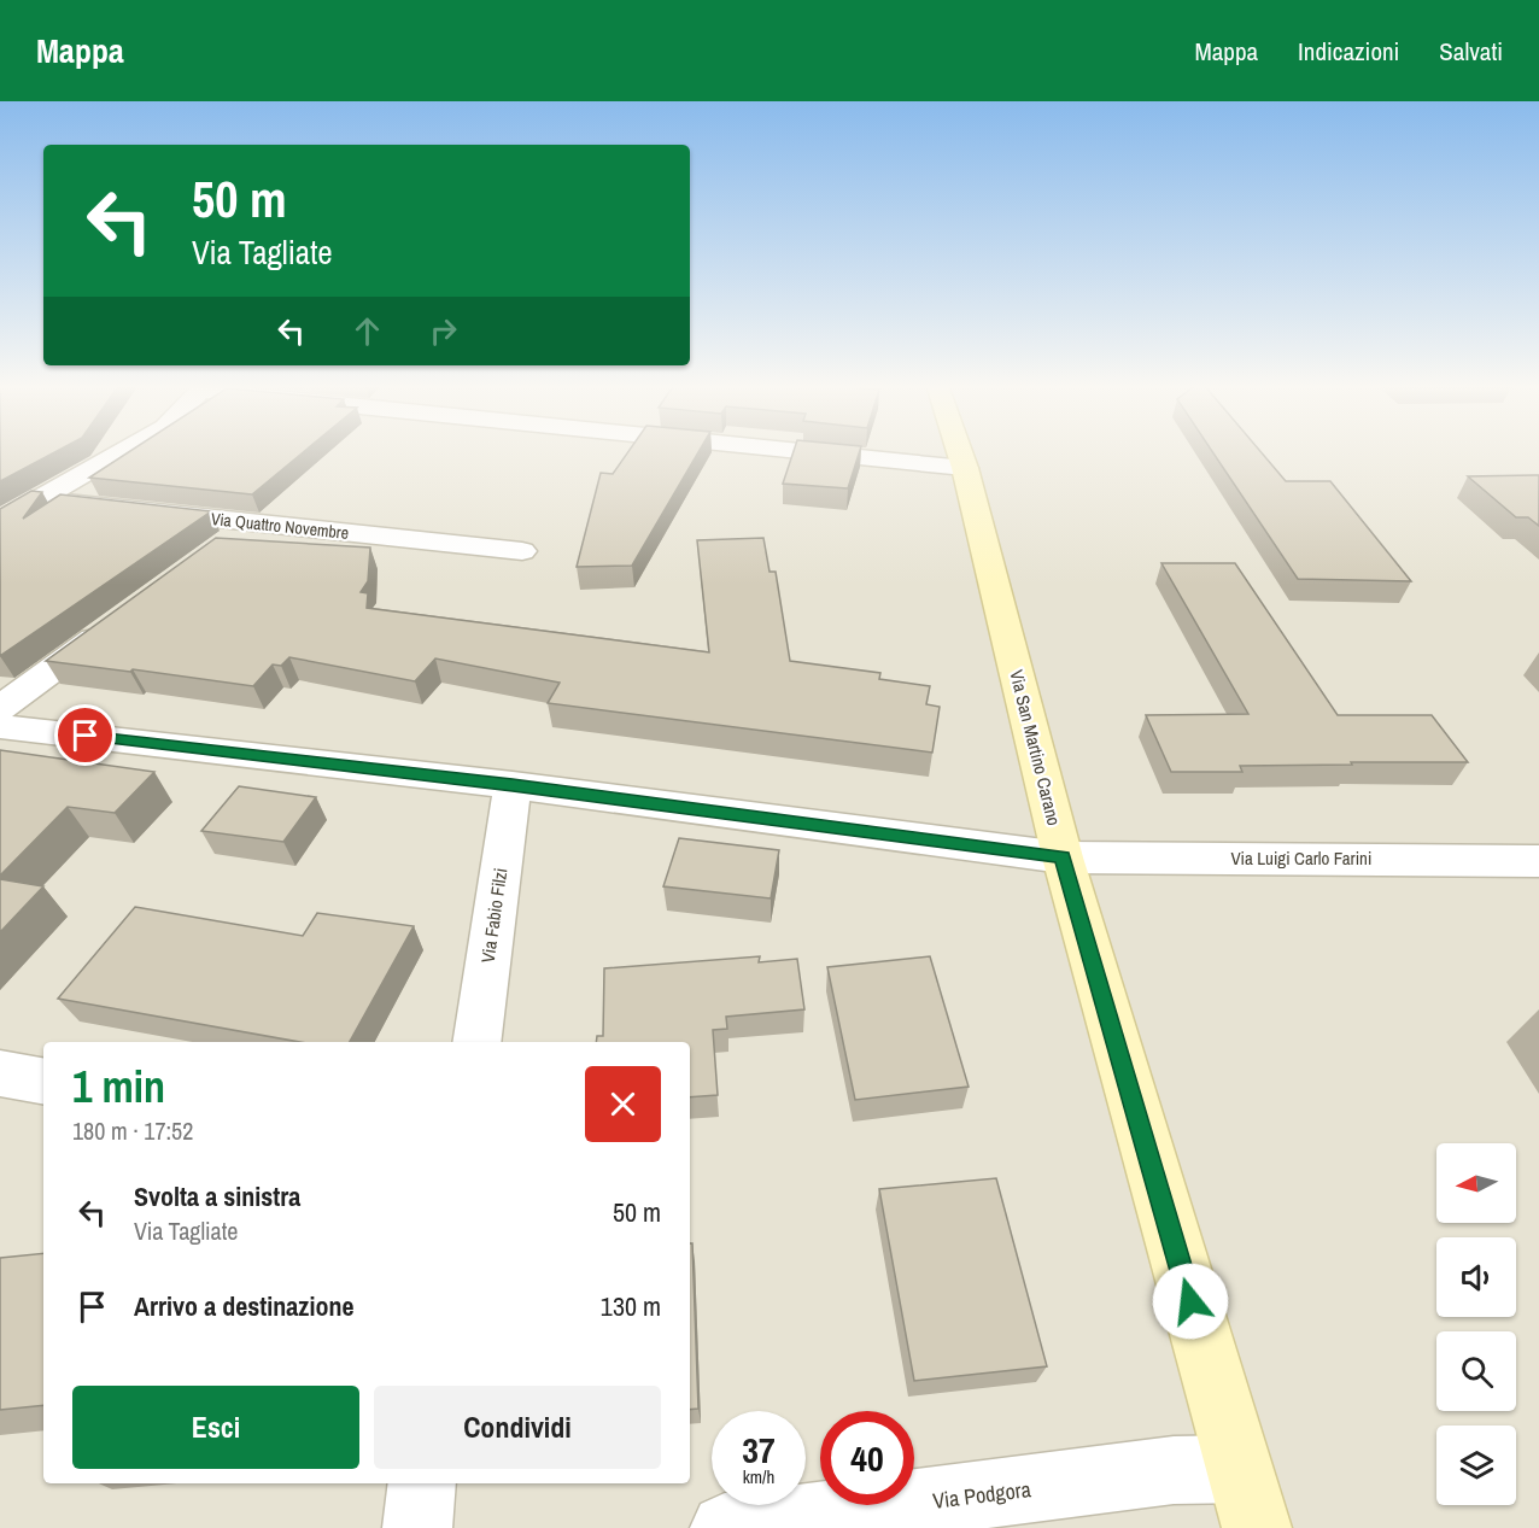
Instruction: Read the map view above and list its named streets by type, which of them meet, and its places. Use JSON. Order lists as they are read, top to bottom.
{
  "streets": {
    "street": [
      "Via Quattro Novembre",
      "Via San Martino Carano",
      "Via Luigi Carlo Farini",
      "Via Fabio Filzi",
      "Via Podgora"
    ]
  },
  "crossings": [
    ["Via San Martino Carano", "Via Luigi Carlo Farini"],
    ["Via San Martino Carano", "Via Podgora"],
    ["Via Luigi Carlo Farini", "Via Fabio Filzi"]
  ],
  "north": "left",
  "page": {
    "header": "Mappa",
    "nav": ["Mappa", "Indicazioni", "Salvati"],
    "turn": ["50 m", "Via Tagliate"],
    "heading": ["1 min", "180 m · 17:52"],
    "list": [
      {
        "name": "Svolta a sinistra",
        "note": "Via Tagliate",
        "value": "50 m"
      },
      {
        "name": "Arrivo a destinazione",
        "value": "130 m"
      }
    ],
    "buttons": ["Esci", "Condividi"],
    "speed": "37 km/h",
    "limit": "40"
  }
}
